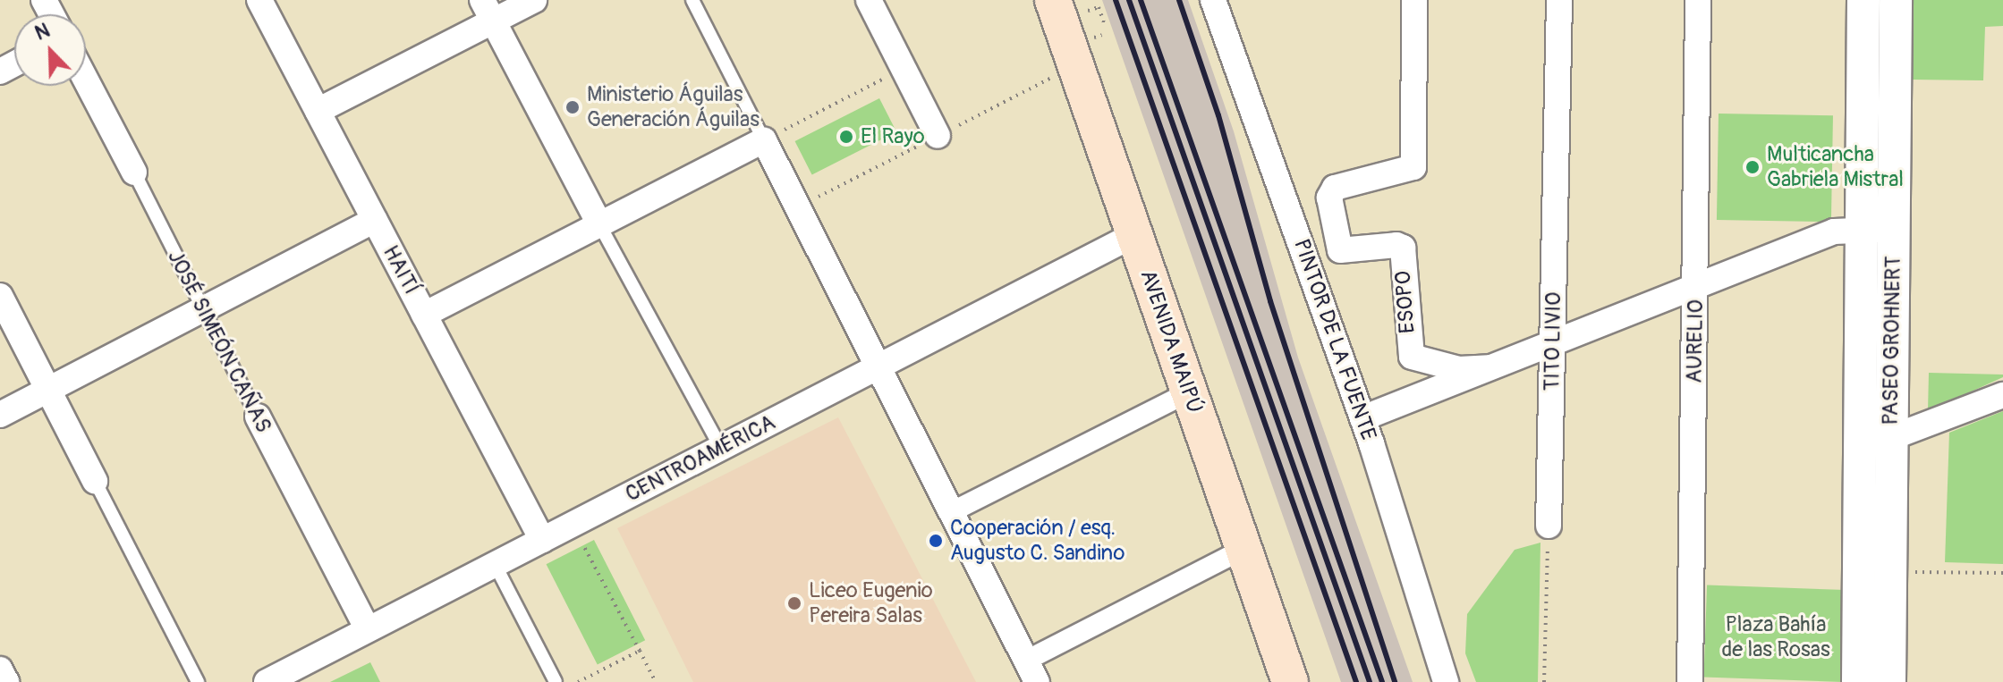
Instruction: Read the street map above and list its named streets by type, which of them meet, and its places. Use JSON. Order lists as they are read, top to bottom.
{
  "streets": {
    "main road": ["AVENIDA MAIPÚ"],
    "street": [
      "HAITÍ",
      "ESOPO",
      "PINTOR DE LA FUENTE",
      "PASEO GROHNERT",
      "JOSÉ SIMEÓN CAÑAS",
      "TITO LIVIO",
      "AURELIO",
      "CENTROAMÉRICA"
    ]
  },
  "crossings": [
    ["HAITÍ", "CENTROAMÉRICA"],
    ["JOSÉ SIMEÓN CAÑAS", "CENTROAMÉRICA"],
    ["AVENIDA MAIPÚ", "CENTROAMÉRICA"]
  ],
  "parks": ["Plaza Bahía de las Rosas"],
  "places": [
    "Ministerio Águilas Generación Águilas",
    "El Rayo",
    "Multicancha Gabriela Mistral",
    "Cooperación / esq. Augusto C. Sandino",
    "Liceo Eugenio Pereira Salas"
  ],
  "north": "top left"
}
